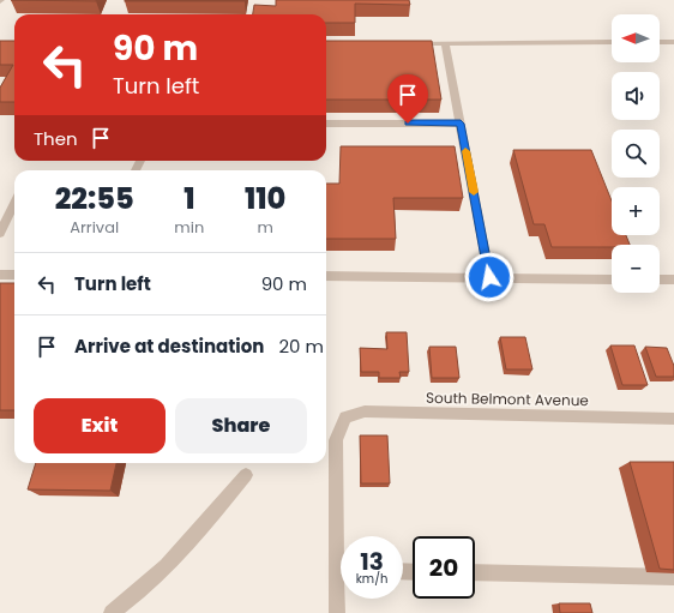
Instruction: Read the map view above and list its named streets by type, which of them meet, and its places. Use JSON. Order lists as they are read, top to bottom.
{
  "streets": {
    "street": ["South Belmont Avenue"]
  },
  "north": "left",
  "page": {
    "map_buttons": ["+", "−"],
    "turn": ["90 m", "Turn left"],
    "then": "Then",
    "eta": [
      "22:55",
      "Arrival",
      "1",
      "min",
      "110",
      "m"
    ],
    "list": [
      {
        "name": "Turn left",
        "value": "90 m"
      },
      {
        "name": "Arrive at destination",
        "value": "20 m"
      }
    ],
    "buttons": ["Exit", "Share"],
    "speed": "13 km/h",
    "limit": "20"
  }
}
